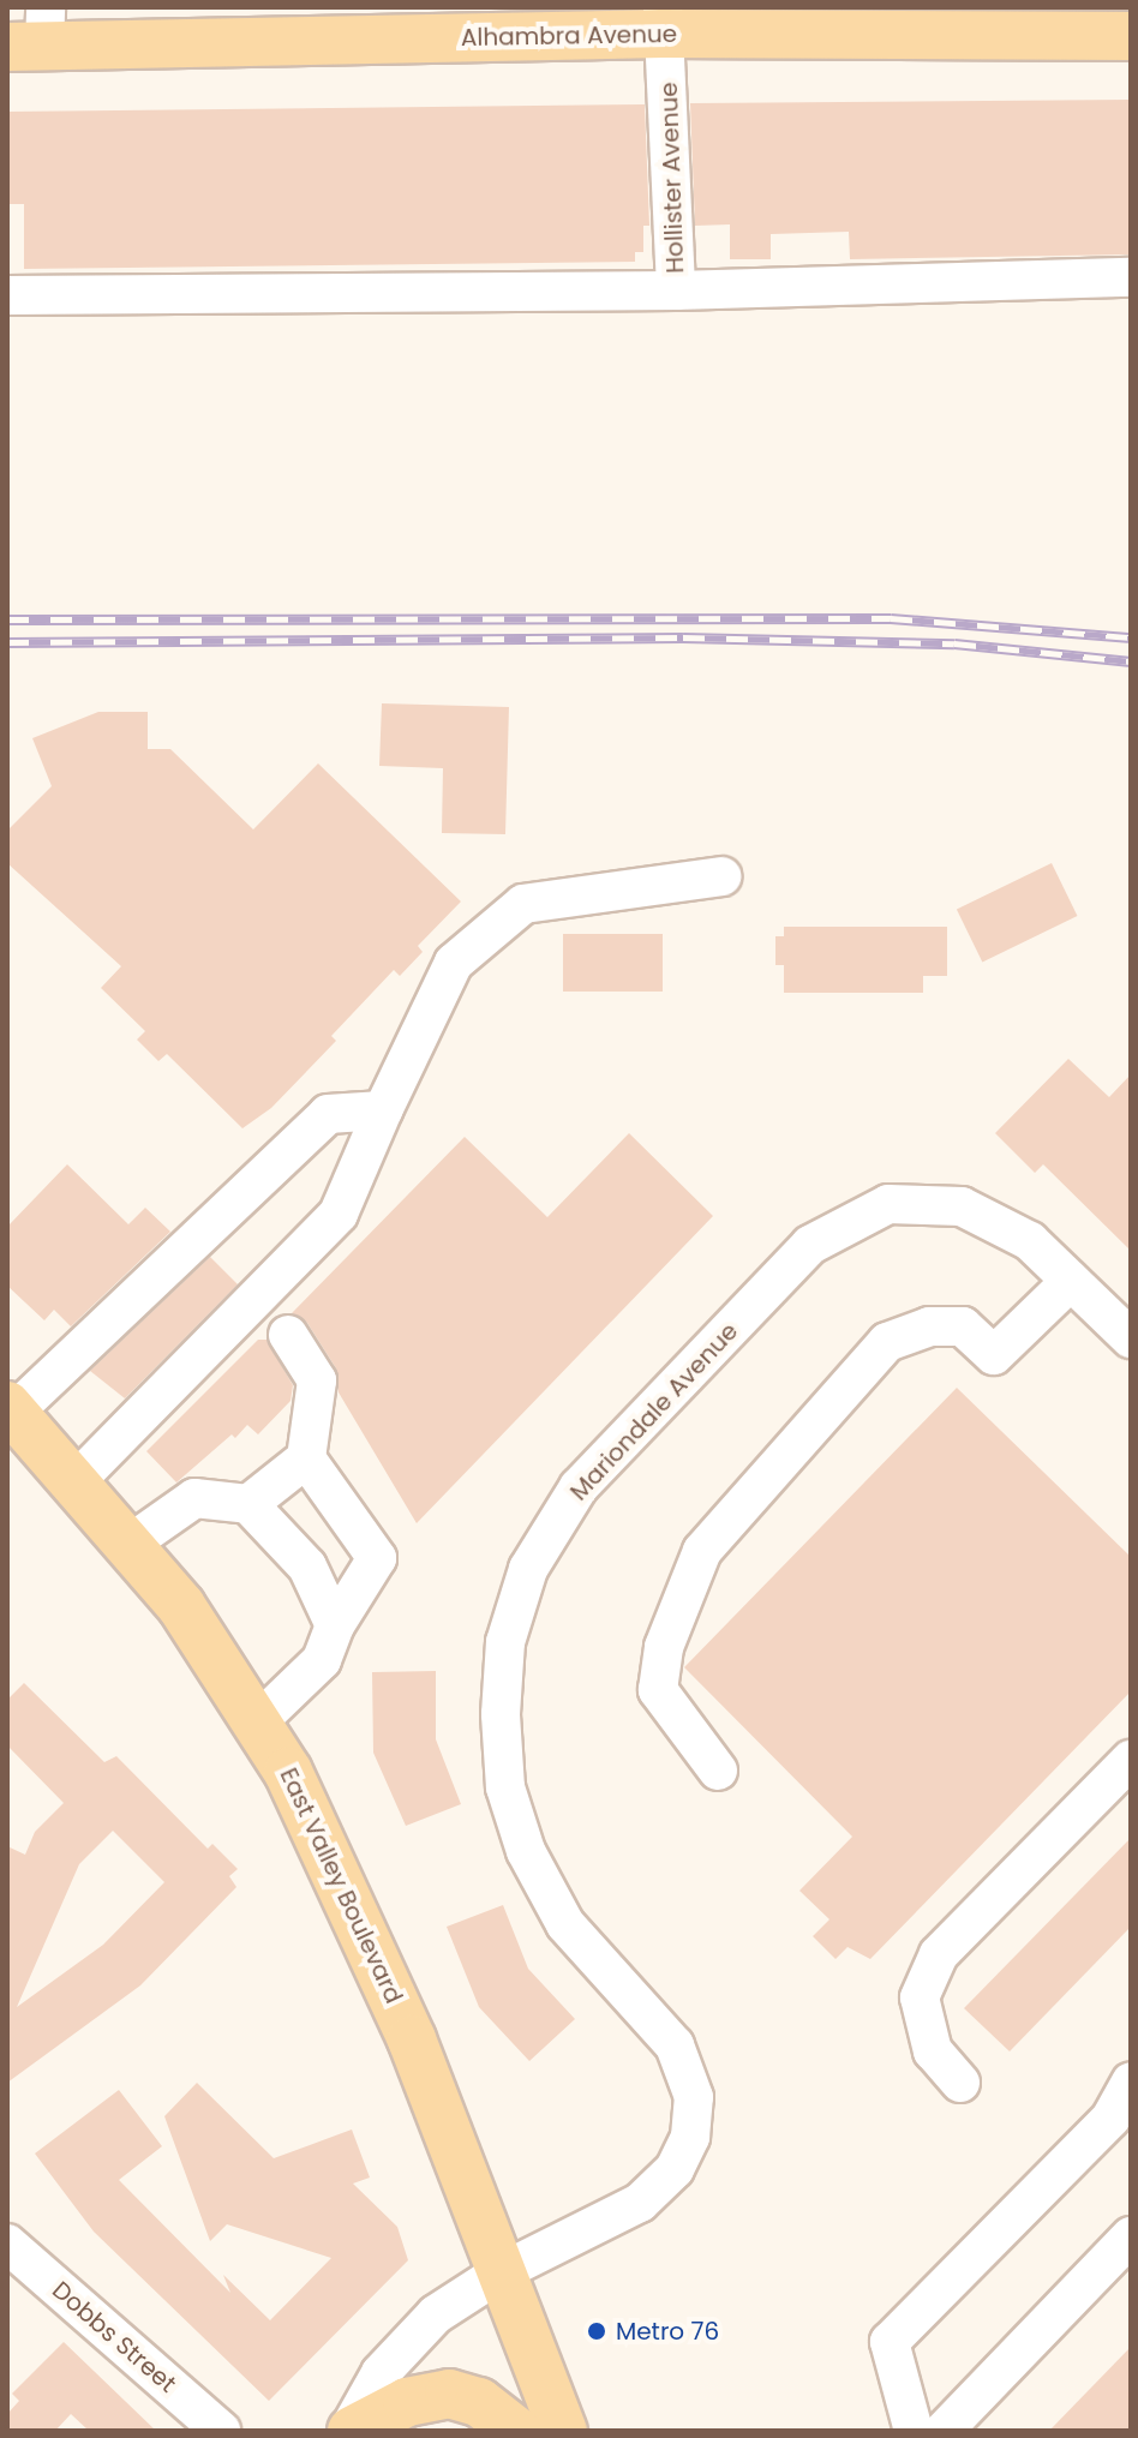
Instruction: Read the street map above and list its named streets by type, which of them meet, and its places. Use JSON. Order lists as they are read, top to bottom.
{
  "streets": {
    "main road": ["Alhambra Avenue", "East Valley Boulevard"],
    "street": ["Hollister Avenue", "Mariondale Avenue", "Dobbs Street"]
  },
  "crossings": [
    ["Alhambra Avenue", "Hollister Avenue"],
    ["Mariondale Avenue", "East Valley Boulevard"]
  ],
  "places": ["Metro 76"]
}
